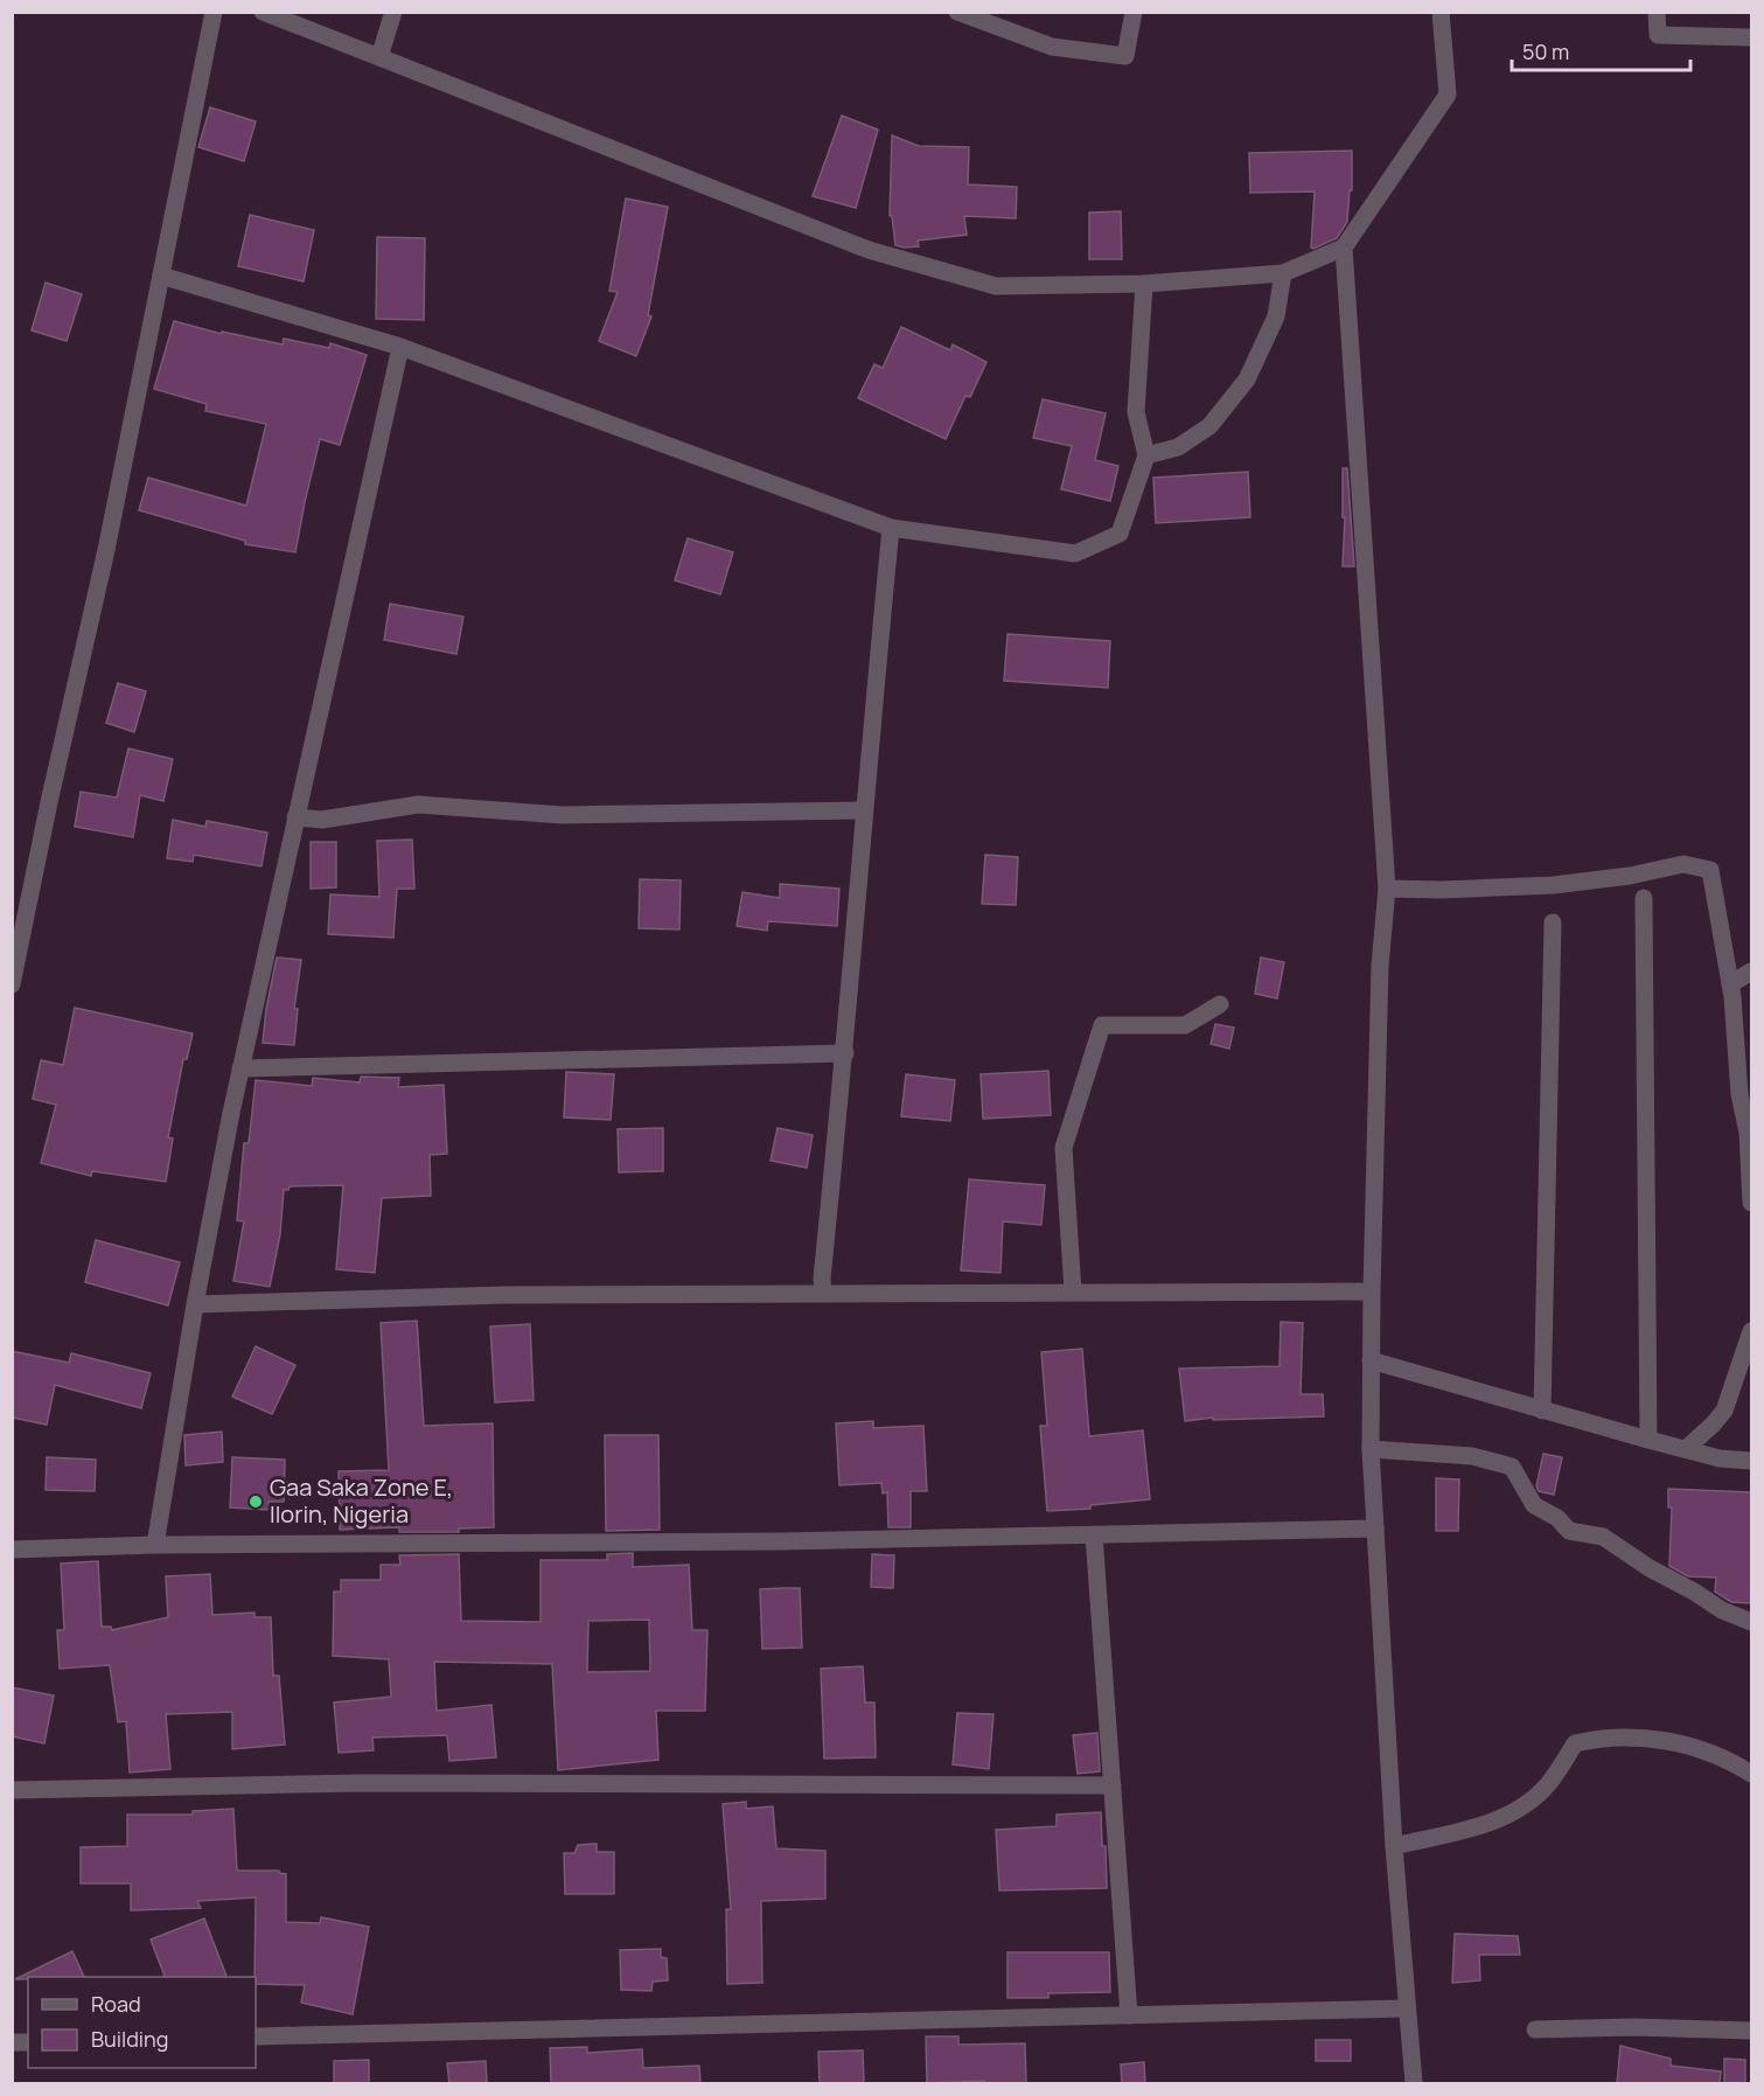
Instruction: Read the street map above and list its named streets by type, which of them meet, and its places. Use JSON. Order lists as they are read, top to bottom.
{
  "places": ["Gaa Saka Zone E, Ilorin, Nigeria"],
  "legend": ["Road", "Building"],
  "scale_bar": "50 m"
}
